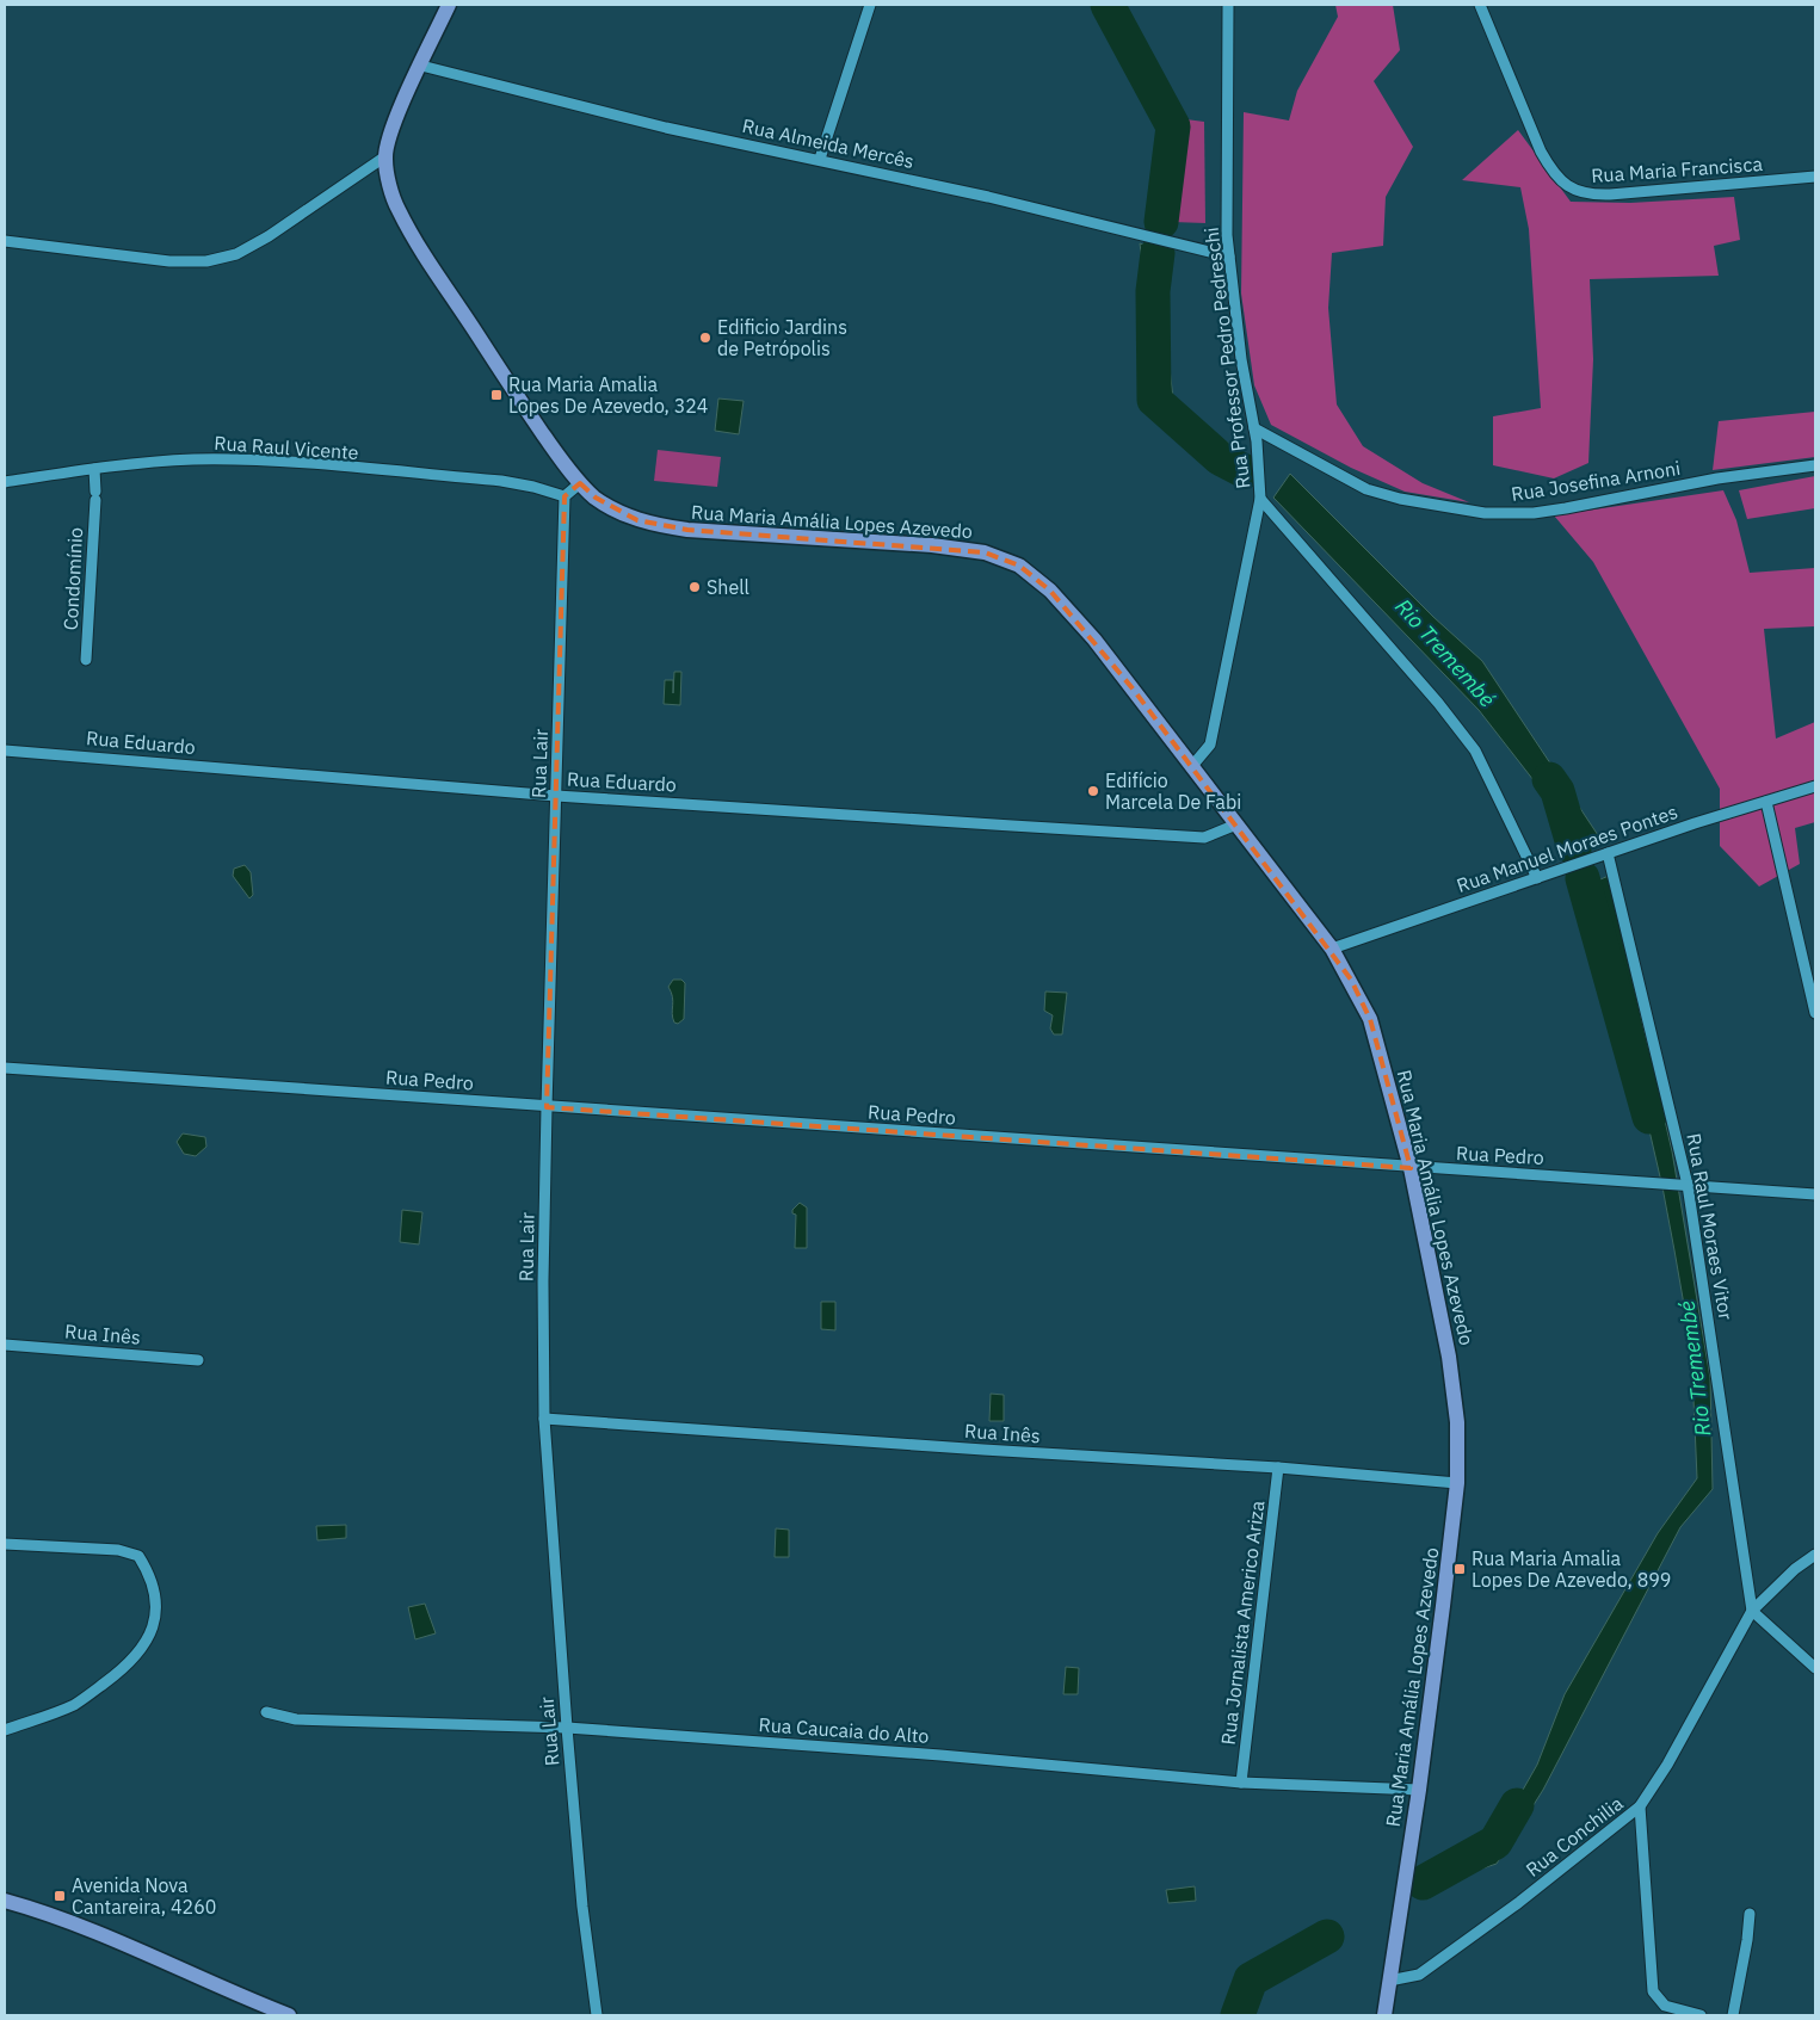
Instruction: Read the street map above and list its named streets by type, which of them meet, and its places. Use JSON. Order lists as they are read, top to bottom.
{
  "streets": {
    "main road": ["Rua Maria Amália Lopes Azevedo"],
    "street": [
      "Rua Almeida Mercês",
      "Rua Maria Francisca",
      "Rua Professor Pedro Pedreschi",
      "Rua Raul Vicente",
      "Rua Josefina Arnoni",
      "Condomínio",
      "Rua Eduardo",
      "Rua Lair",
      "Rua Manuel Moraes Pontes",
      "Rua Pedro",
      "Rua Raul Moraes Vitor",
      "Rua Inês",
      "Rua Jornalista Americo Ariza",
      "Rua Caucaia do Alto",
      "Rua Conchilia"
    ]
  },
  "crossings": [
    ["Rua Almeida Mercês", "Rua Professor Pedro Pedreschi"],
    ["Rua Almeida Mercês", "Rua Maria Amália Lopes Azevedo"],
    ["Rua Professor Pedro Pedreschi", "Rua Josefina Arnoni"],
    ["Rua Professor Pedro Pedreschi", "Rua Maria Amália Lopes Azevedo"],
    ["Rua Raul Vicente", "Condomínio"],
    ["Rua Raul Vicente", "Rua Lair"],
    ["Rua Maria Amália Lopes Azevedo", "Rua Eduardo"],
    ["Rua Maria Amália Lopes Azevedo", "Rua Manuel Moraes Pontes"],
    ["Rua Maria Amália Lopes Azevedo", "Rua Pedro"],
    ["Rua Maria Amália Lopes Azevedo", "Rua Inês"],
    ["Rua Maria Amália Lopes Azevedo", "Rua Caucaia do Alto"],
    ["Rua Maria Amália Lopes Azevedo", "Rua Conchilia"],
    ["Rua Eduardo", "Rua Lair"],
    ["Rua Lair", "Rua Pedro"],
    ["Rua Lair", "Rua Inês"],
    ["Rua Lair", "Rua Caucaia do Alto"],
    ["Rua Manuel Moraes Pontes", "Rua Raul Moraes Vitor"],
    ["Rua Pedro", "Rua Raul Moraes Vitor"],
    ["Rua Raul Moraes Vitor", "Rua Conchilia"],
    ["Rua Inês", "Rua Jornalista Americo Ariza"],
    ["Rua Jornalista Americo Ariza", "Rua Caucaia do Alto"]
  ],
  "water": ["Rio Tremembé"],
  "places": {
    "other": ["Edificio Jardins de Petrópolis", "Shell", "Edifício Marcela De Fabi"],
    "transit": ["Rua Maria Amalia Lopes De Azevedo, 324", "Rua Maria Amalia Lopes De Azevedo, 899", "Avenida Nova Cantareira, 4260"]
  }
}
